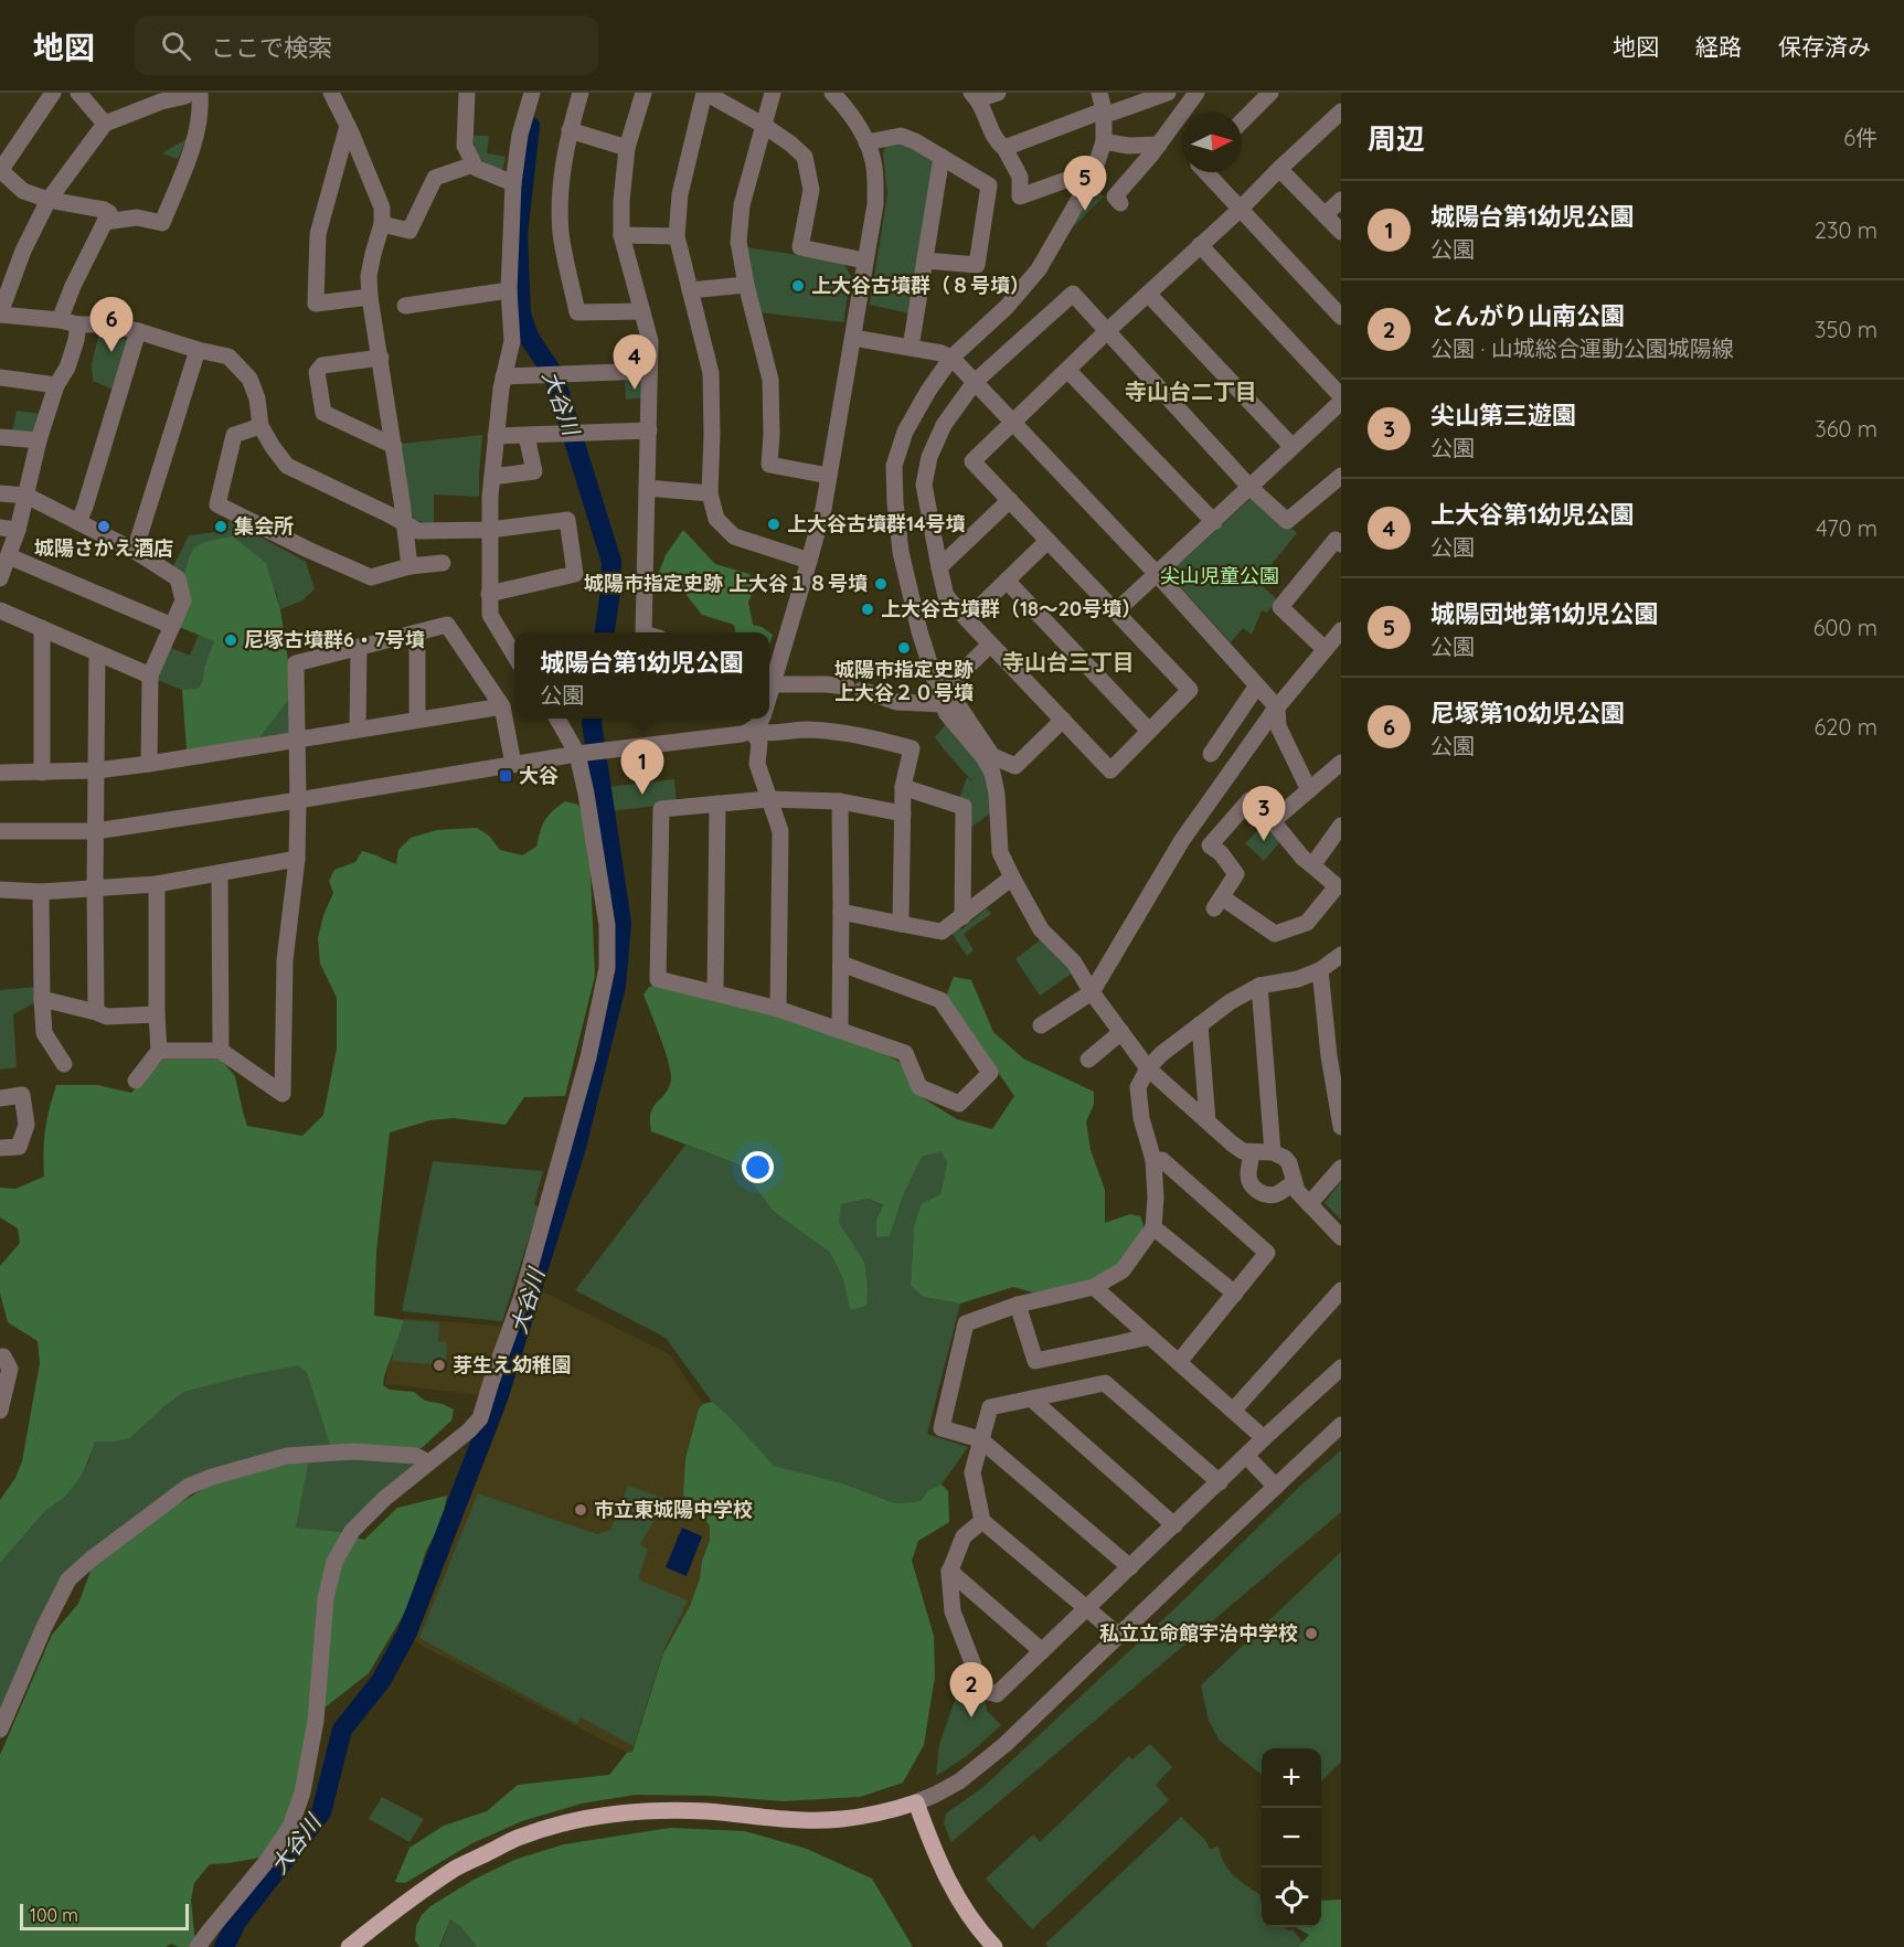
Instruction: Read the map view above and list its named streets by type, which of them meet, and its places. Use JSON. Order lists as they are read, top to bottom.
{
  "districts": ["寺山台二丁目", "寺山台三丁目"],
  "water": ["大谷川"],
  "parks": ["尖山児童公園"],
  "places": {
    "other": [
      "上大谷古墳群（８号墳）",
      "上大谷古墳群14号墳",
      "城陽さかえ酒店",
      "集会所",
      "城陽市指定史跡 上大谷１８号墳",
      "上大谷古墳群（18～20号墳）",
      "尼塚古墳群6・7号墳",
      "城陽市指定史跡 上大谷２０号墳",
      "芽生え幼稚園",
      "市立東城陽中学校",
      "私立立命館宇治中学校"
    ],
    "transit": ["大谷"]
  },
  "scale_bar": "100 m",
  "north": "right",
  "page": {
    "header": "地図",
    "search": "ここで検索",
    "nav": ["地図", "経路", "保存済み"],
    "heading": ["周辺", "6件"],
    "pins": [
      "5",
      "6",
      "4",
      "1",
      "3",
      "2"
    ],
    "list": [
      {
        "mark": "1",
        "name": "城陽台第1幼児公園",
        "note": "公園",
        "value": "230 m"
      },
      {
        "mark": "2",
        "name": "とんがり山南公園",
        "note": "公園 · 山城総合運動公園城陽線",
        "value": "350 m"
      },
      {
        "mark": "3",
        "name": "尖山第三遊園",
        "note": "公園",
        "value": "360 m"
      },
      {
        "mark": "4",
        "name": "上大谷第1幼児公園",
        "note": "公園",
        "value": "470 m"
      },
      {
        "mark": "5",
        "name": "城陽団地第1幼児公園",
        "note": "公園",
        "value": "600 m"
      },
      {
        "mark": "6",
        "name": "尼塚第10幼児公園",
        "note": "公園",
        "value": "620 m"
      }
    ],
    "popup": ["城陽台第1幼児公園", "公園"],
    "map_buttons": ["+", "−"],
    "scale": "100 m"
  }
}
